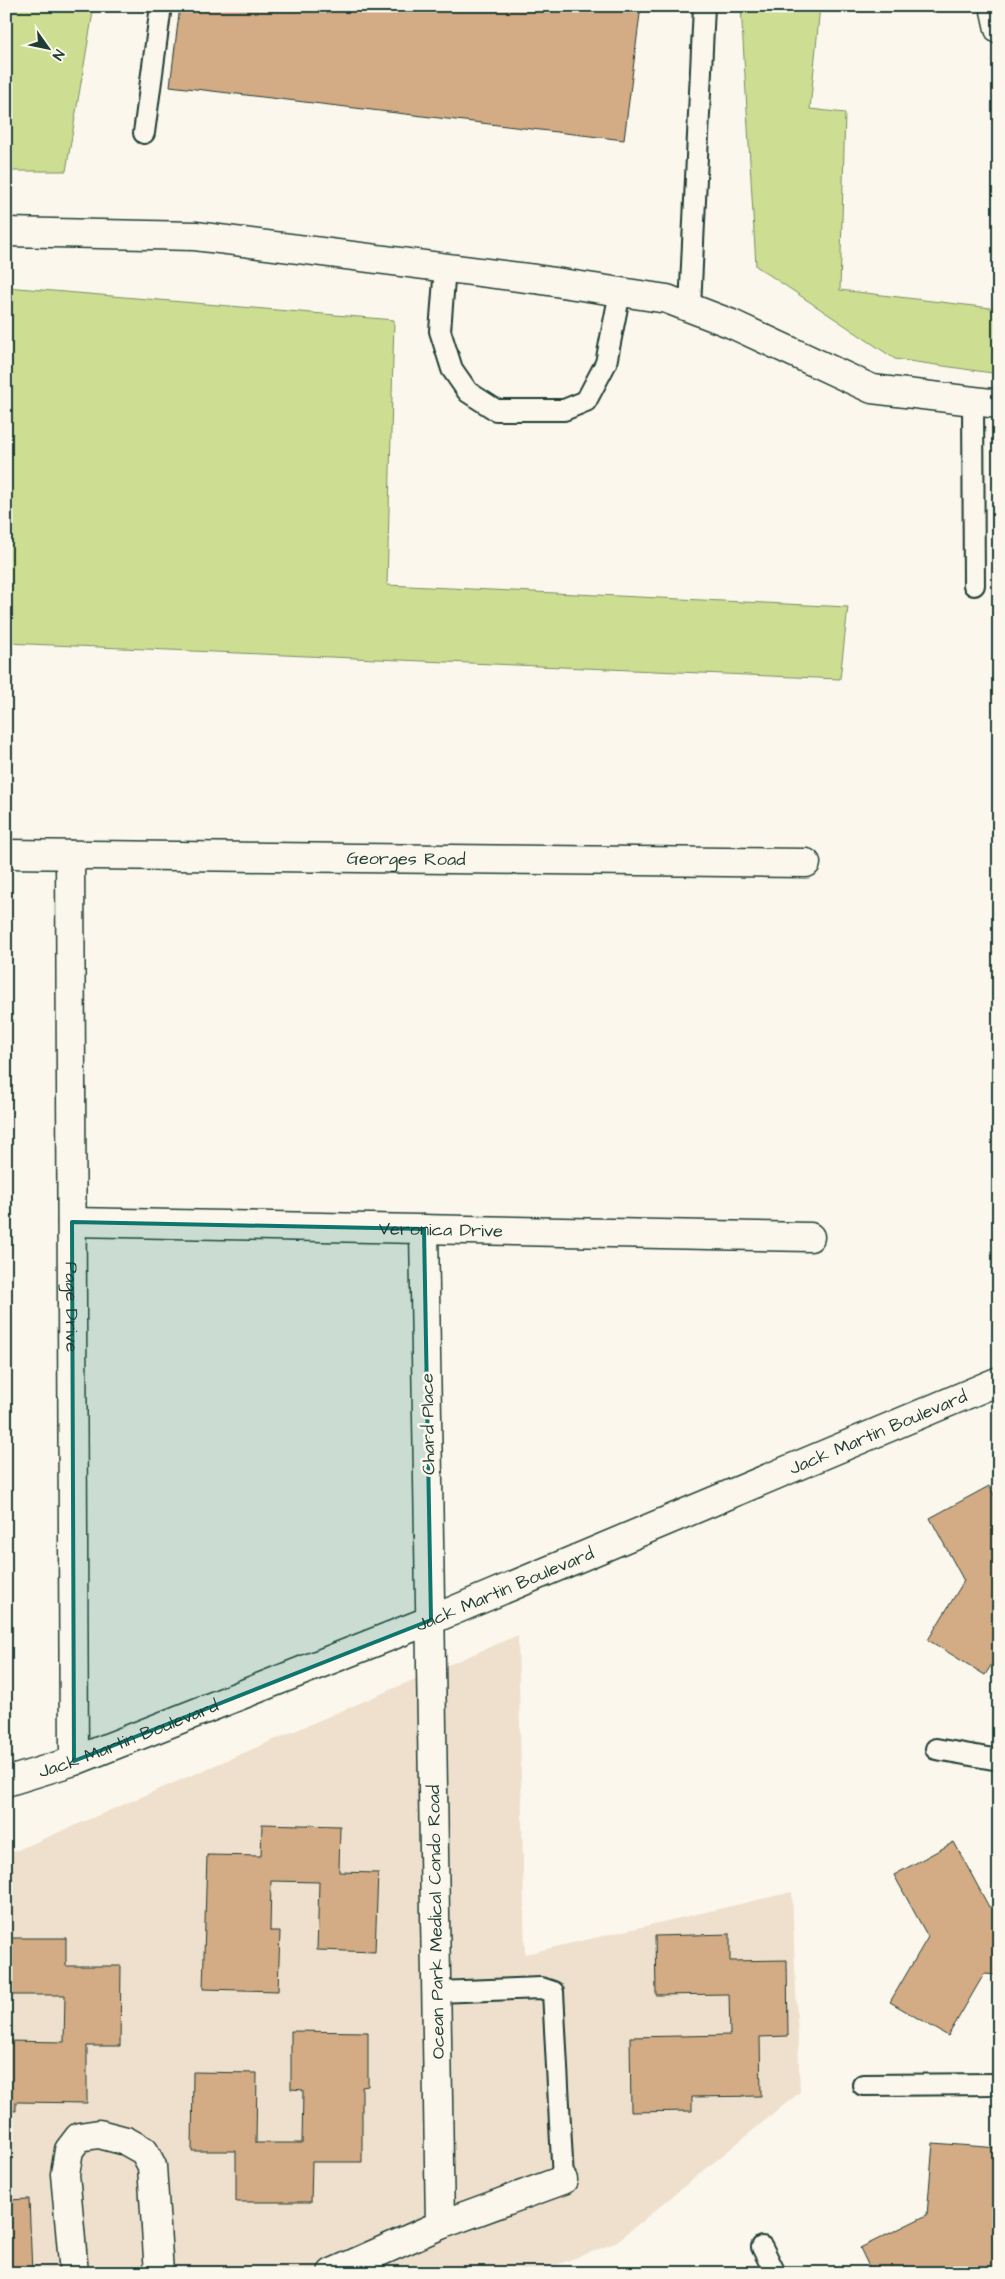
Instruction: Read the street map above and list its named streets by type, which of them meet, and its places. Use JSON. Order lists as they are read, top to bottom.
{
  "streets": {
    "street": [
      "Georges Road",
      "Veronica Drive",
      "Page Drive",
      "Chard Place",
      "Jack Martin Boulevard",
      "Ocean Park Medical Condo Road"
    ]
  },
  "crossings": [
    ["Georges Road", "Page Drive"],
    ["Veronica Drive", "Page Drive"],
    ["Veronica Drive", "Chard Place"],
    ["Page Drive", "Jack Martin Boulevard"],
    ["Chard Place", "Jack Martin Boulevard"],
    ["Chard Place", "Ocean Park Medical Condo Road"],
    ["Jack Martin Boulevard", "Ocean Park Medical Condo Road"]
  ],
  "north": "bottom right"
}
